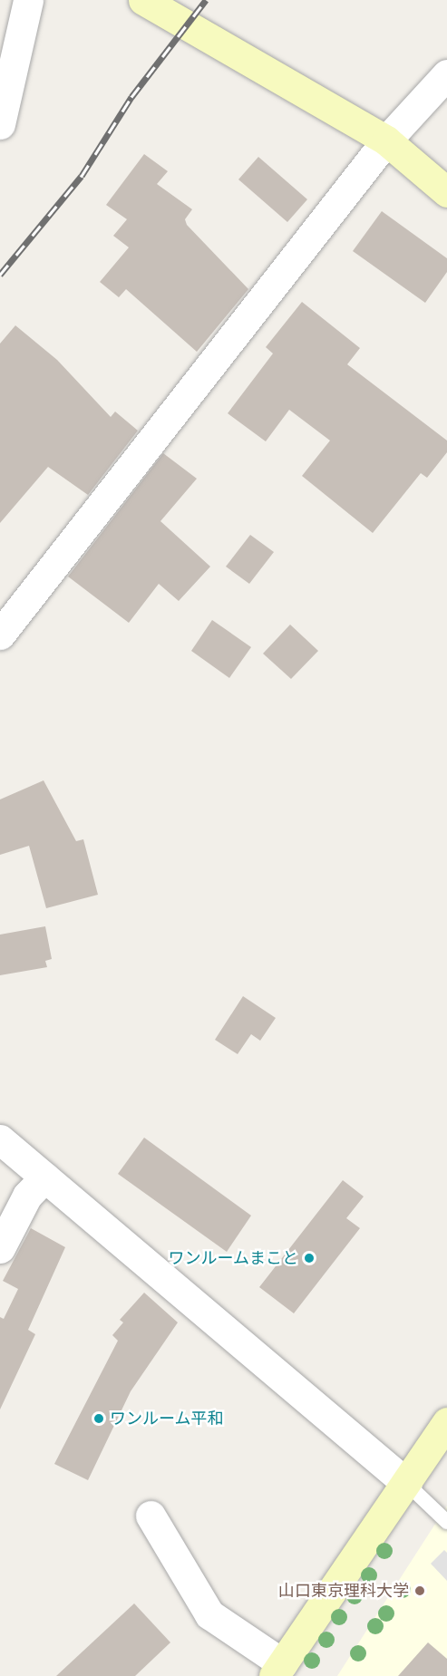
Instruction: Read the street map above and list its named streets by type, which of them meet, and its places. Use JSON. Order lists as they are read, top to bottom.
{
  "places": ["ワンルームまこと", "ワンルーム平和", "山口東京理科大学"]
}
